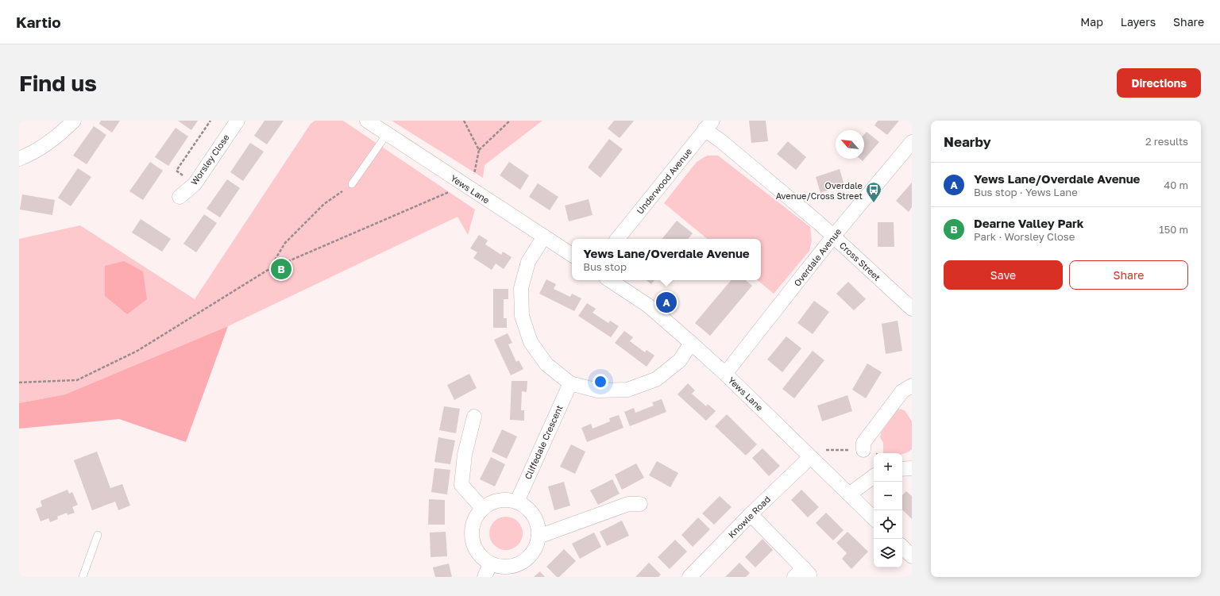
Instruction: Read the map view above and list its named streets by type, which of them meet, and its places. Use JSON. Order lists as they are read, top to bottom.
{
  "streets": {
    "street": [
      "Worsley Close",
      "Underwood Avenue",
      "Yews Lane",
      "Overdale Avenue",
      "Cross Street",
      "Cliffedale Crescent",
      "Knowle Road"
    ]
  },
  "crossings": [
    ["Underwood Avenue", "Cross Street"],
    ["Yews Lane", "Overdale Avenue"],
    ["Yews Lane", "Knowle Road"],
    ["Overdale Avenue", "Cross Street"]
  ],
  "places": {
    "bus stop": ["Overdale Avenue/Cross Street"]
  },
  "north": "top left",
  "page": {
    "header": "Kartio",
    "nav": ["Map", "Layers", "Share"],
    "buttons": [
      "Directions",
      ["Save", "Share"]
    ],
    "title": "Find us",
    "heading": ["Nearby", "2 results"],
    "list": [
      {
        "mark": "A",
        "name": "Yews Lane/Overdale Avenue",
        "note": "Bus stop · Yews Lane",
        "value": "40 m"
      },
      {
        "mark": "B",
        "name": "Dearne Valley Park",
        "note": "Park · Worsley Close",
        "value": "150 m"
      }
    ],
    "popup": ["Yews Lane/Overdale Avenue", "Bus stop"],
    "pins": ["B", "A"],
    "map_buttons": ["+", "−"]
  }
}
